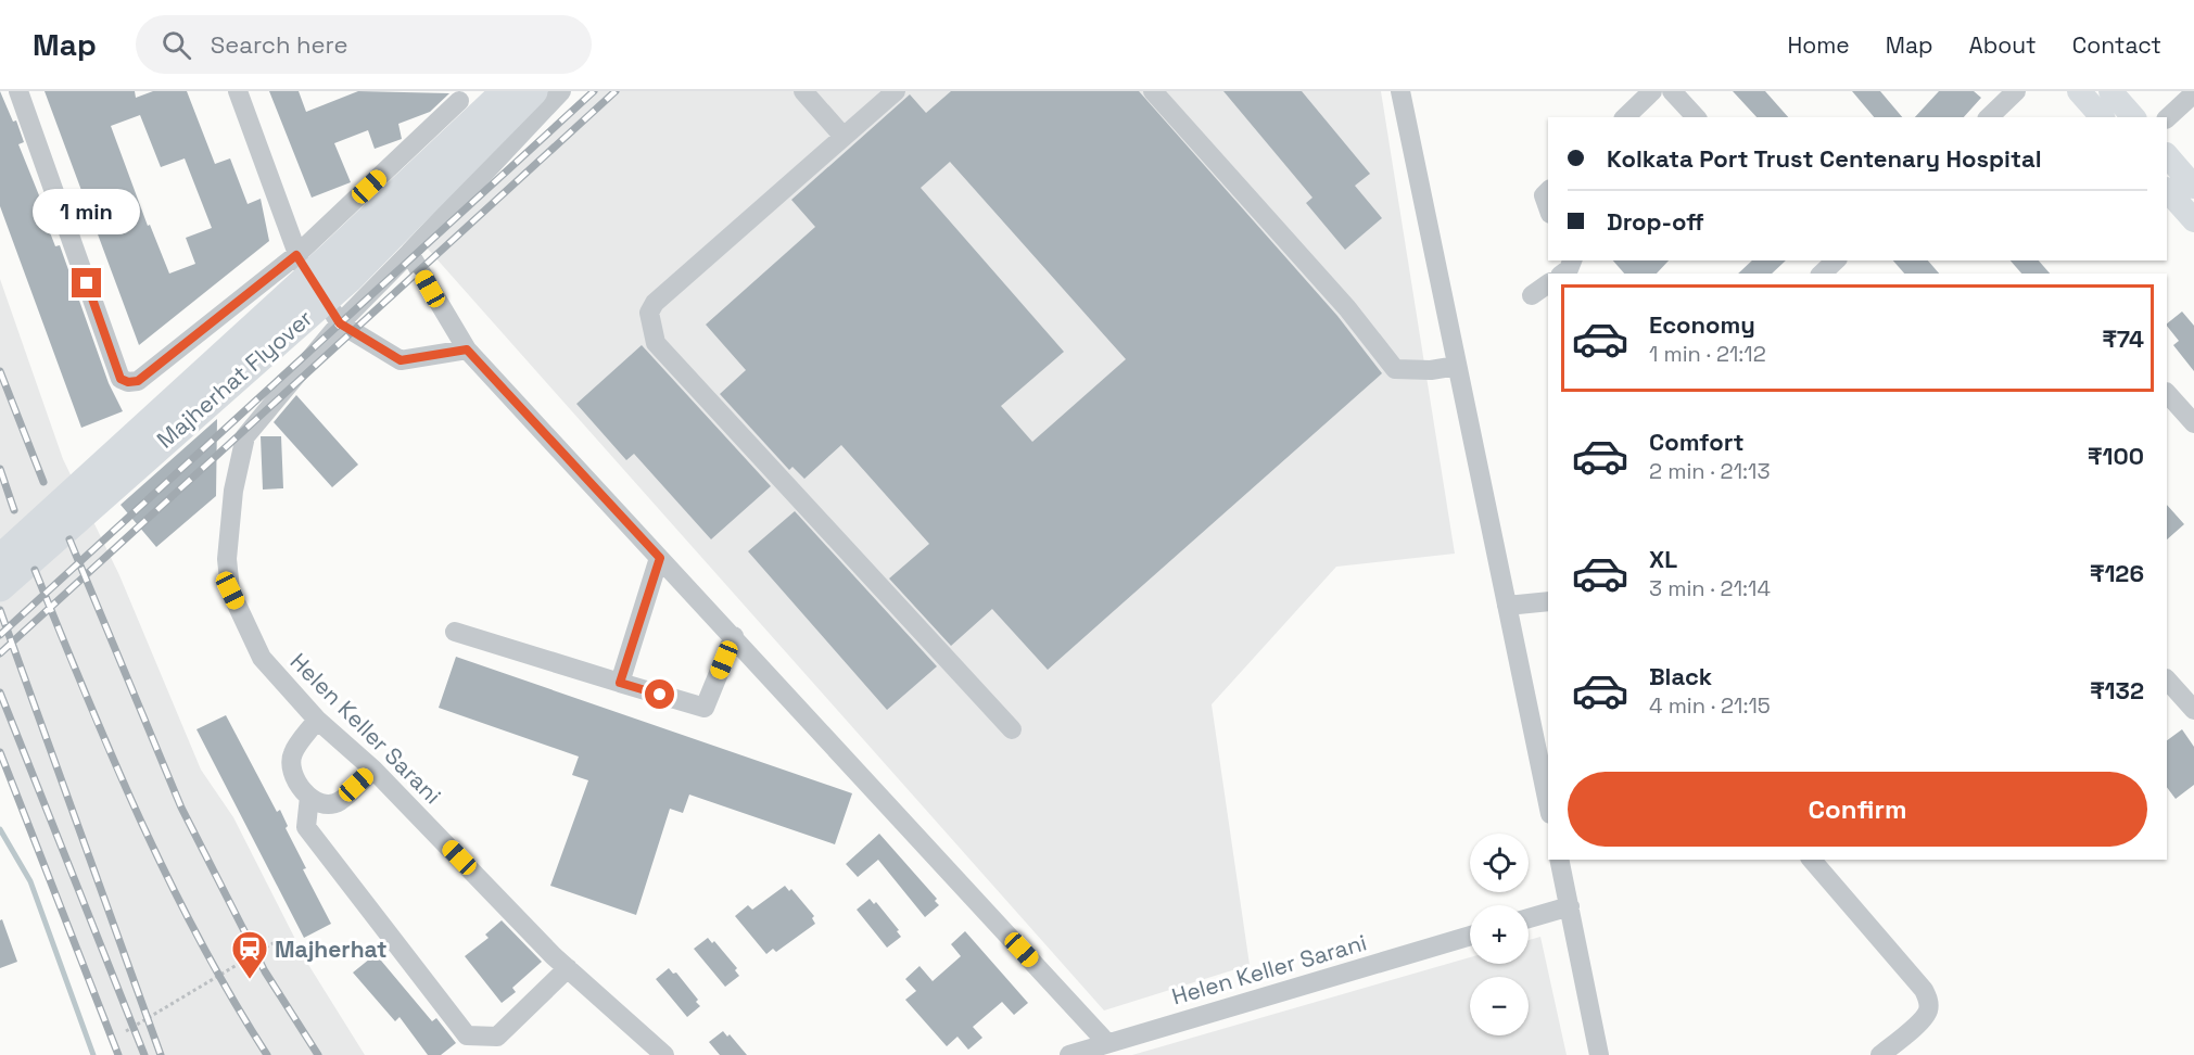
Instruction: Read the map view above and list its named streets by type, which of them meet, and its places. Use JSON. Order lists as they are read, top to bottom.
{
  "streets": {
    "highway": ["Majherhat Flyover"],
    "street": ["Helen Keller Sarani"]
  },
  "places": {
    "station": ["Majherhat"]
  },
  "page": {
    "header": "Map",
    "search": "Search here",
    "nav": [
      "Home",
      "Map",
      "About",
      "Contact"
    ],
    "banner": ["Kolkata Port Trust Centenary Hospital", "Drop-off"],
    "bubble": "1 min",
    "list": [
      {
        "name": "Economy",
        "note": "1 min · 21:12",
        "value": "₹74"
      },
      {
        "name": "Comfort",
        "note": "2 min · 21:13",
        "value": "₹100"
      },
      {
        "name": "XL",
        "note": "3 min · 21:14",
        "value": "₹126"
      },
      {
        "name": "Black",
        "note": "4 min · 21:15",
        "value": "₹132"
      }
    ],
    "buttons": "Confirm",
    "map_buttons": ["+", "−"]
  }
}
